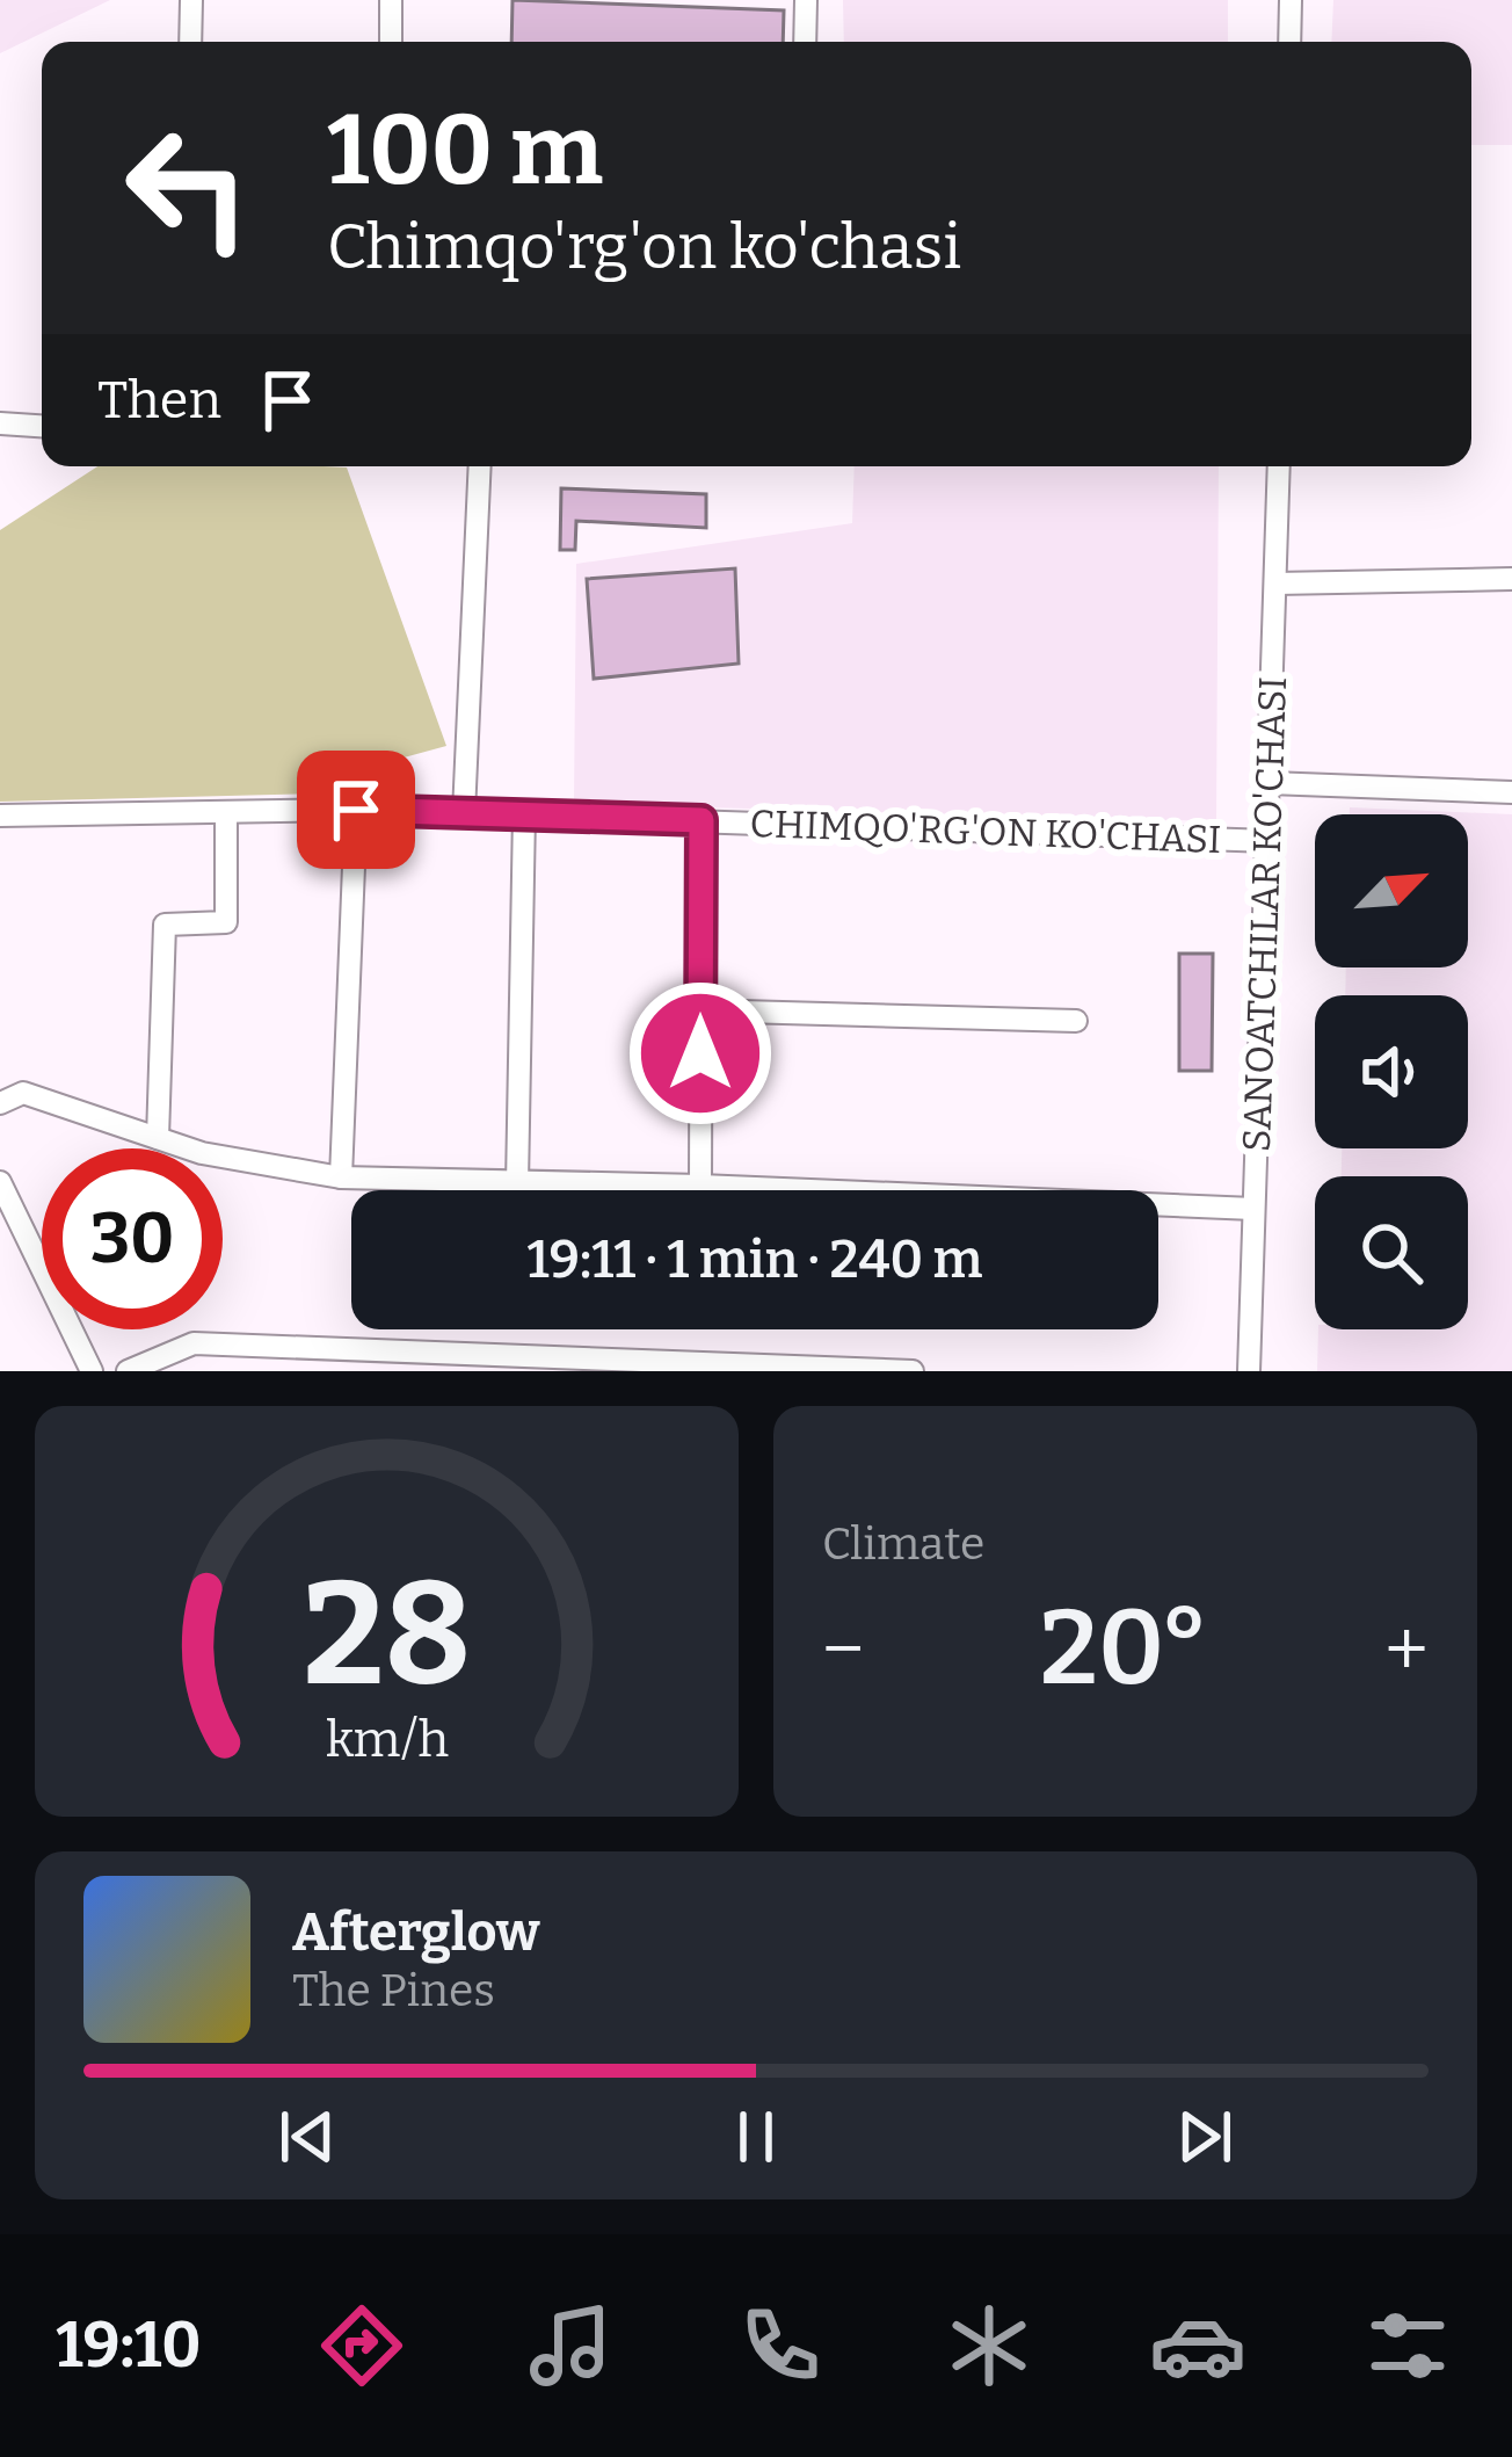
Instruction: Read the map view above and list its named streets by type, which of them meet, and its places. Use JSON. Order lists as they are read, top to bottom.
{
  "streets": {
    "street": ["CHIMQO'RG'ON KO'CHASI", "SANOATCHILAR KO'CHASI"]
  },
  "crossings": [
    ["CHIMQO'RG'ON KO'CHASI", "SANOATCHILAR KO'CHASI"]
  ],
  "north": "top right",
  "page": {
    "turn": ["100 m", "Chimqo'rg'on ko'chasi"],
    "then": "Then",
    "limit": "30",
    "trip": "19:11 · 1 min · 240 m",
    "tile": "Climate",
    "heat": ["−", "20°", "+"],
    "song": ["Afterglow", "The Pines"],
    "tabs": "19:10",
    "gauge": ["28", "km/h"]
  }
}
